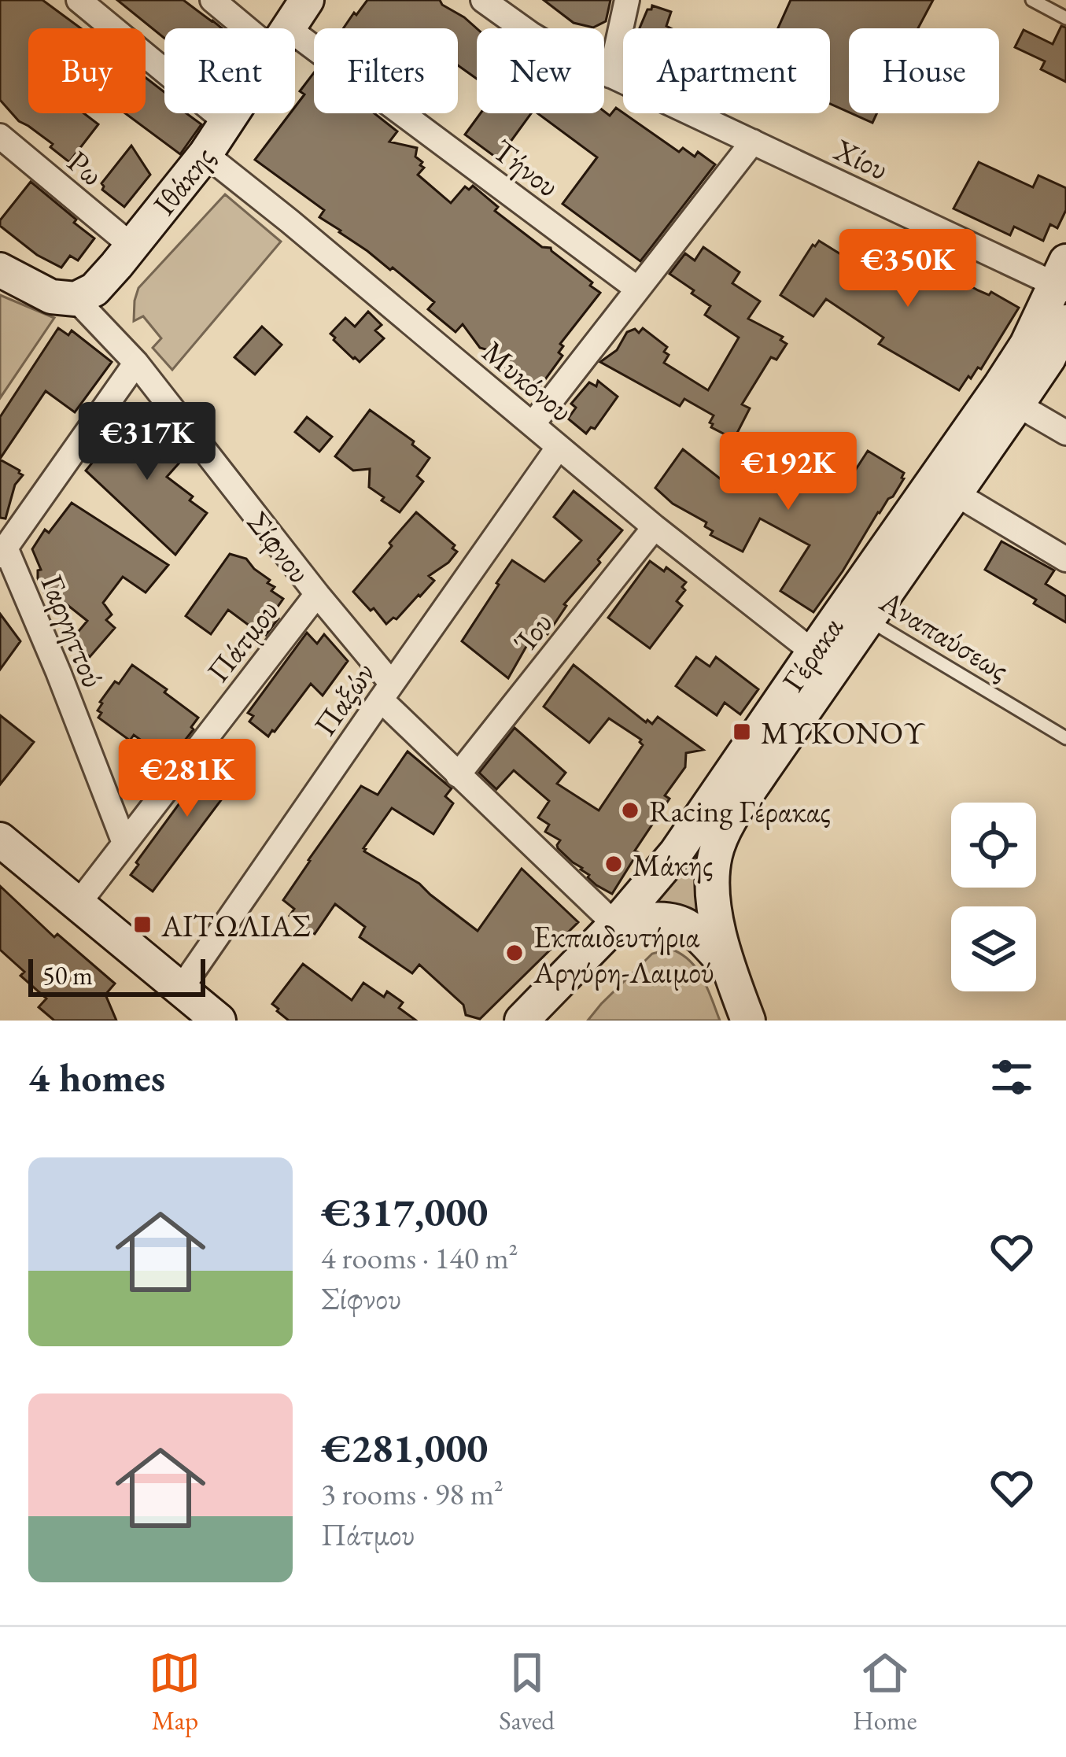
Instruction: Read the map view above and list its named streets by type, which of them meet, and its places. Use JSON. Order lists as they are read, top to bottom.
{
  "streets": {
    "street": [
      "Χίου",
      "Ρω",
      "Τήνου",
      "Ιθάκης",
      "Μυκόνου",
      "Σίφνου",
      "Γαργηττού",
      "Ίου",
      "Πάτμου",
      "Γέρακα",
      "Παξών"
    ],
    "lane": ["Αναπαύσεως"]
  },
  "crossings": [
    ["Χίου", "Γέρακα"],
    ["Ρω", "Ιθάκης"],
    ["Ιθάκης", "Μυκόνου"],
    ["Ιθάκης", "Σίφνου"],
    ["Μυκόνου", "Ίου"],
    ["Μυκόνου", "Γέρακα"],
    ["Μυκόνου", "Παξών"],
    ["Σίφνου", "Ίου"],
    ["Σίφνου", "Πάτμου"],
    ["Σίφνου", "Γέρακα"],
    ["Σίφνου", "Παξών"],
    ["Γαργηττού", "Πάτμου"],
    ["Αναπαύσεως", "Γέρακα"]
  ],
  "places": {
    "transit": ["ΜΥΚΟΝΟΥ", "ΑΙΤΩΛΙΑΣ"],
    "other": ["Racing Γέρακας", "Μάκης", "Εκπαιδευτήρια Αργύρη-Λαιμού"]
  },
  "scale_bar": "50 m",
  "page": {
    "chip": [
      "Buy",
      "Rent",
      "Filters",
      "New",
      "Apartment",
      "House"
    ],
    "price": [
      "€350K",
      "€317K",
      "€192K",
      "€281K"
    ],
    "scale": "50 m",
    "heading": "4 homes",
    "list": [
      {
        "name": "€317,000",
        "note": "4 rooms · 140 m² · Σίφνου"
      },
      {
        "name": "€281,000",
        "note": "3 rooms · 98 m² · Πάτμου"
      }
    ],
    "tabs": ["Map", "Saved", "Home"]
  }
}
